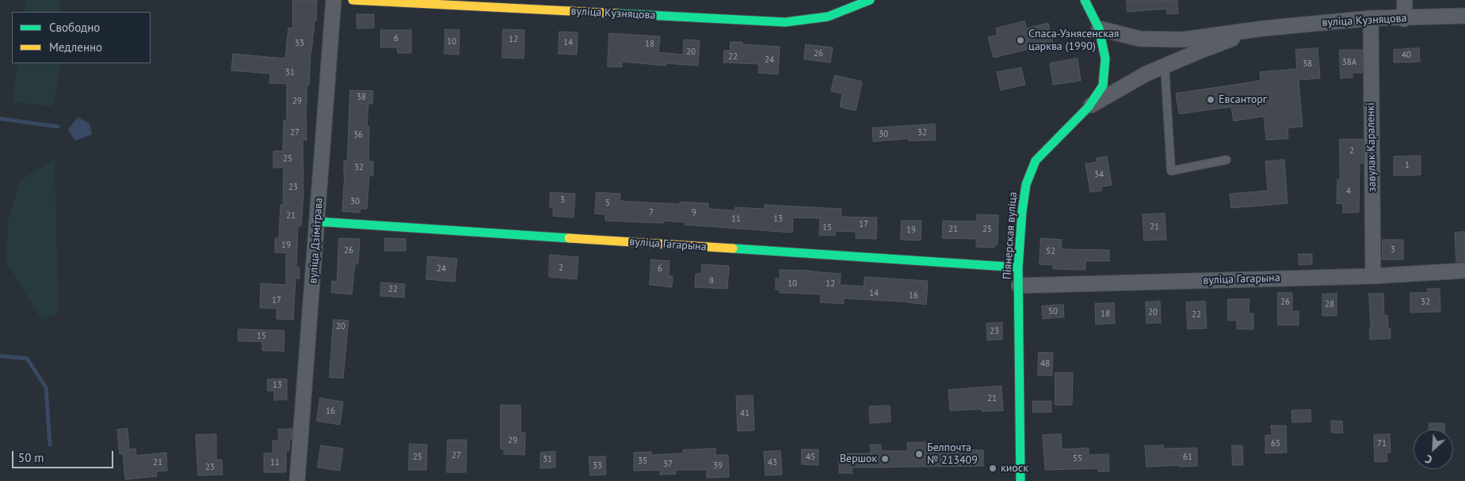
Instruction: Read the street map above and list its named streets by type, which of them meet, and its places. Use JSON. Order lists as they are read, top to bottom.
{
  "streets": {
    "street": [
      "вуліца Кузняцова",
      "завулак Караленкі",
      "Піянерская вуліца",
      "вуліца Дзімітрава",
      "вуліца Гагарына"
    ]
  },
  "crossings": [
    ["вуліца Кузняцова", "завулак Караленкі"],
    ["вуліца Кузняцова", "Піянерская вуліца"],
    ["завулак Караленкі", "вуліца Гагарына"],
    ["Піянерская вуліца", "вуліца Гагарына"],
    ["вуліца Дзімітрава", "вуліца Гагарына"]
  ],
  "places": [
    "Спаса-Узнясенская царква (1990)",
    "Евсанторг",
    "Белпочта № 213409",
    "Вершок",
    "киоск"
  ],
  "house_numbers": [
    "6",
    "12",
    "10",
    "14",
    "33",
    "18",
    "20",
    "26",
    "40",
    "22",
    "24",
    "38А",
    "38",
    "31",
    "38",
    "29",
    "27",
    "32",
    "30",
    "36",
    "2",
    "25",
    "1",
    "32",
    "34",
    "23",
    "4",
    "3",
    "30",
    "5",
    "7",
    "9",
    "21",
    "11",
    "13",
    "17",
    "21",
    "15",
    "21",
    "25",
    "19",
    "19",
    "3",
    "26",
    "52",
    "2",
    "24",
    "6",
    "8",
    "10",
    "12",
    "22",
    "14",
    "16",
    "17",
    "26",
    "32",
    "28",
    "50",
    "20",
    "18",
    "22",
    "20",
    "23",
    "15",
    "48",
    "13",
    "21",
    "16",
    "41",
    "29",
    "65",
    "71",
    "27",
    "25",
    "45",
    "61",
    "55",
    "31",
    "35",
    "21",
    "11",
    "43",
    "37",
    "33",
    "39",
    "23"
  ],
  "legend": ["Свободно", "Медленно"],
  "scale_bar": "50 m",
  "north": "bottom left"
}
